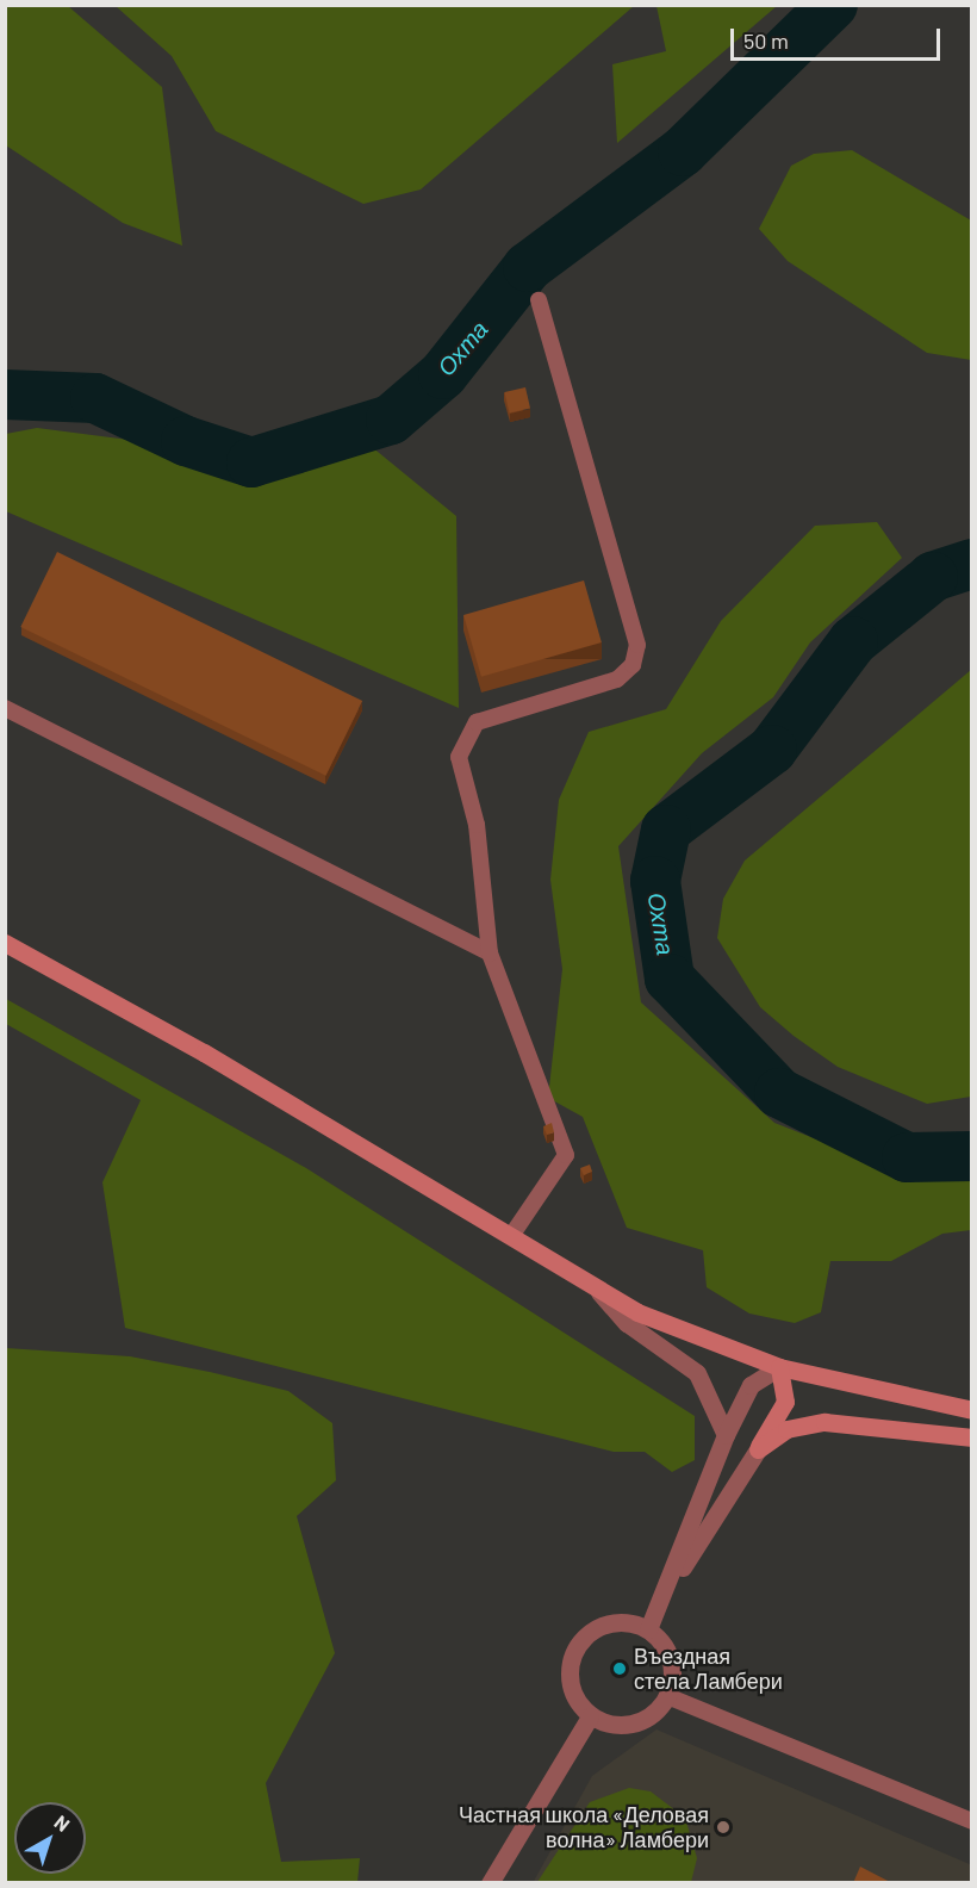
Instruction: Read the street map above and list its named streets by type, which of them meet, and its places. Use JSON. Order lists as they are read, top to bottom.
{
  "water": ["Охта"],
  "places": ["Въездная стела Ламбери", "Частная школа «Деловая волна» Ламбери"],
  "scale_bar": "50 m",
  "north": "top right"
}
